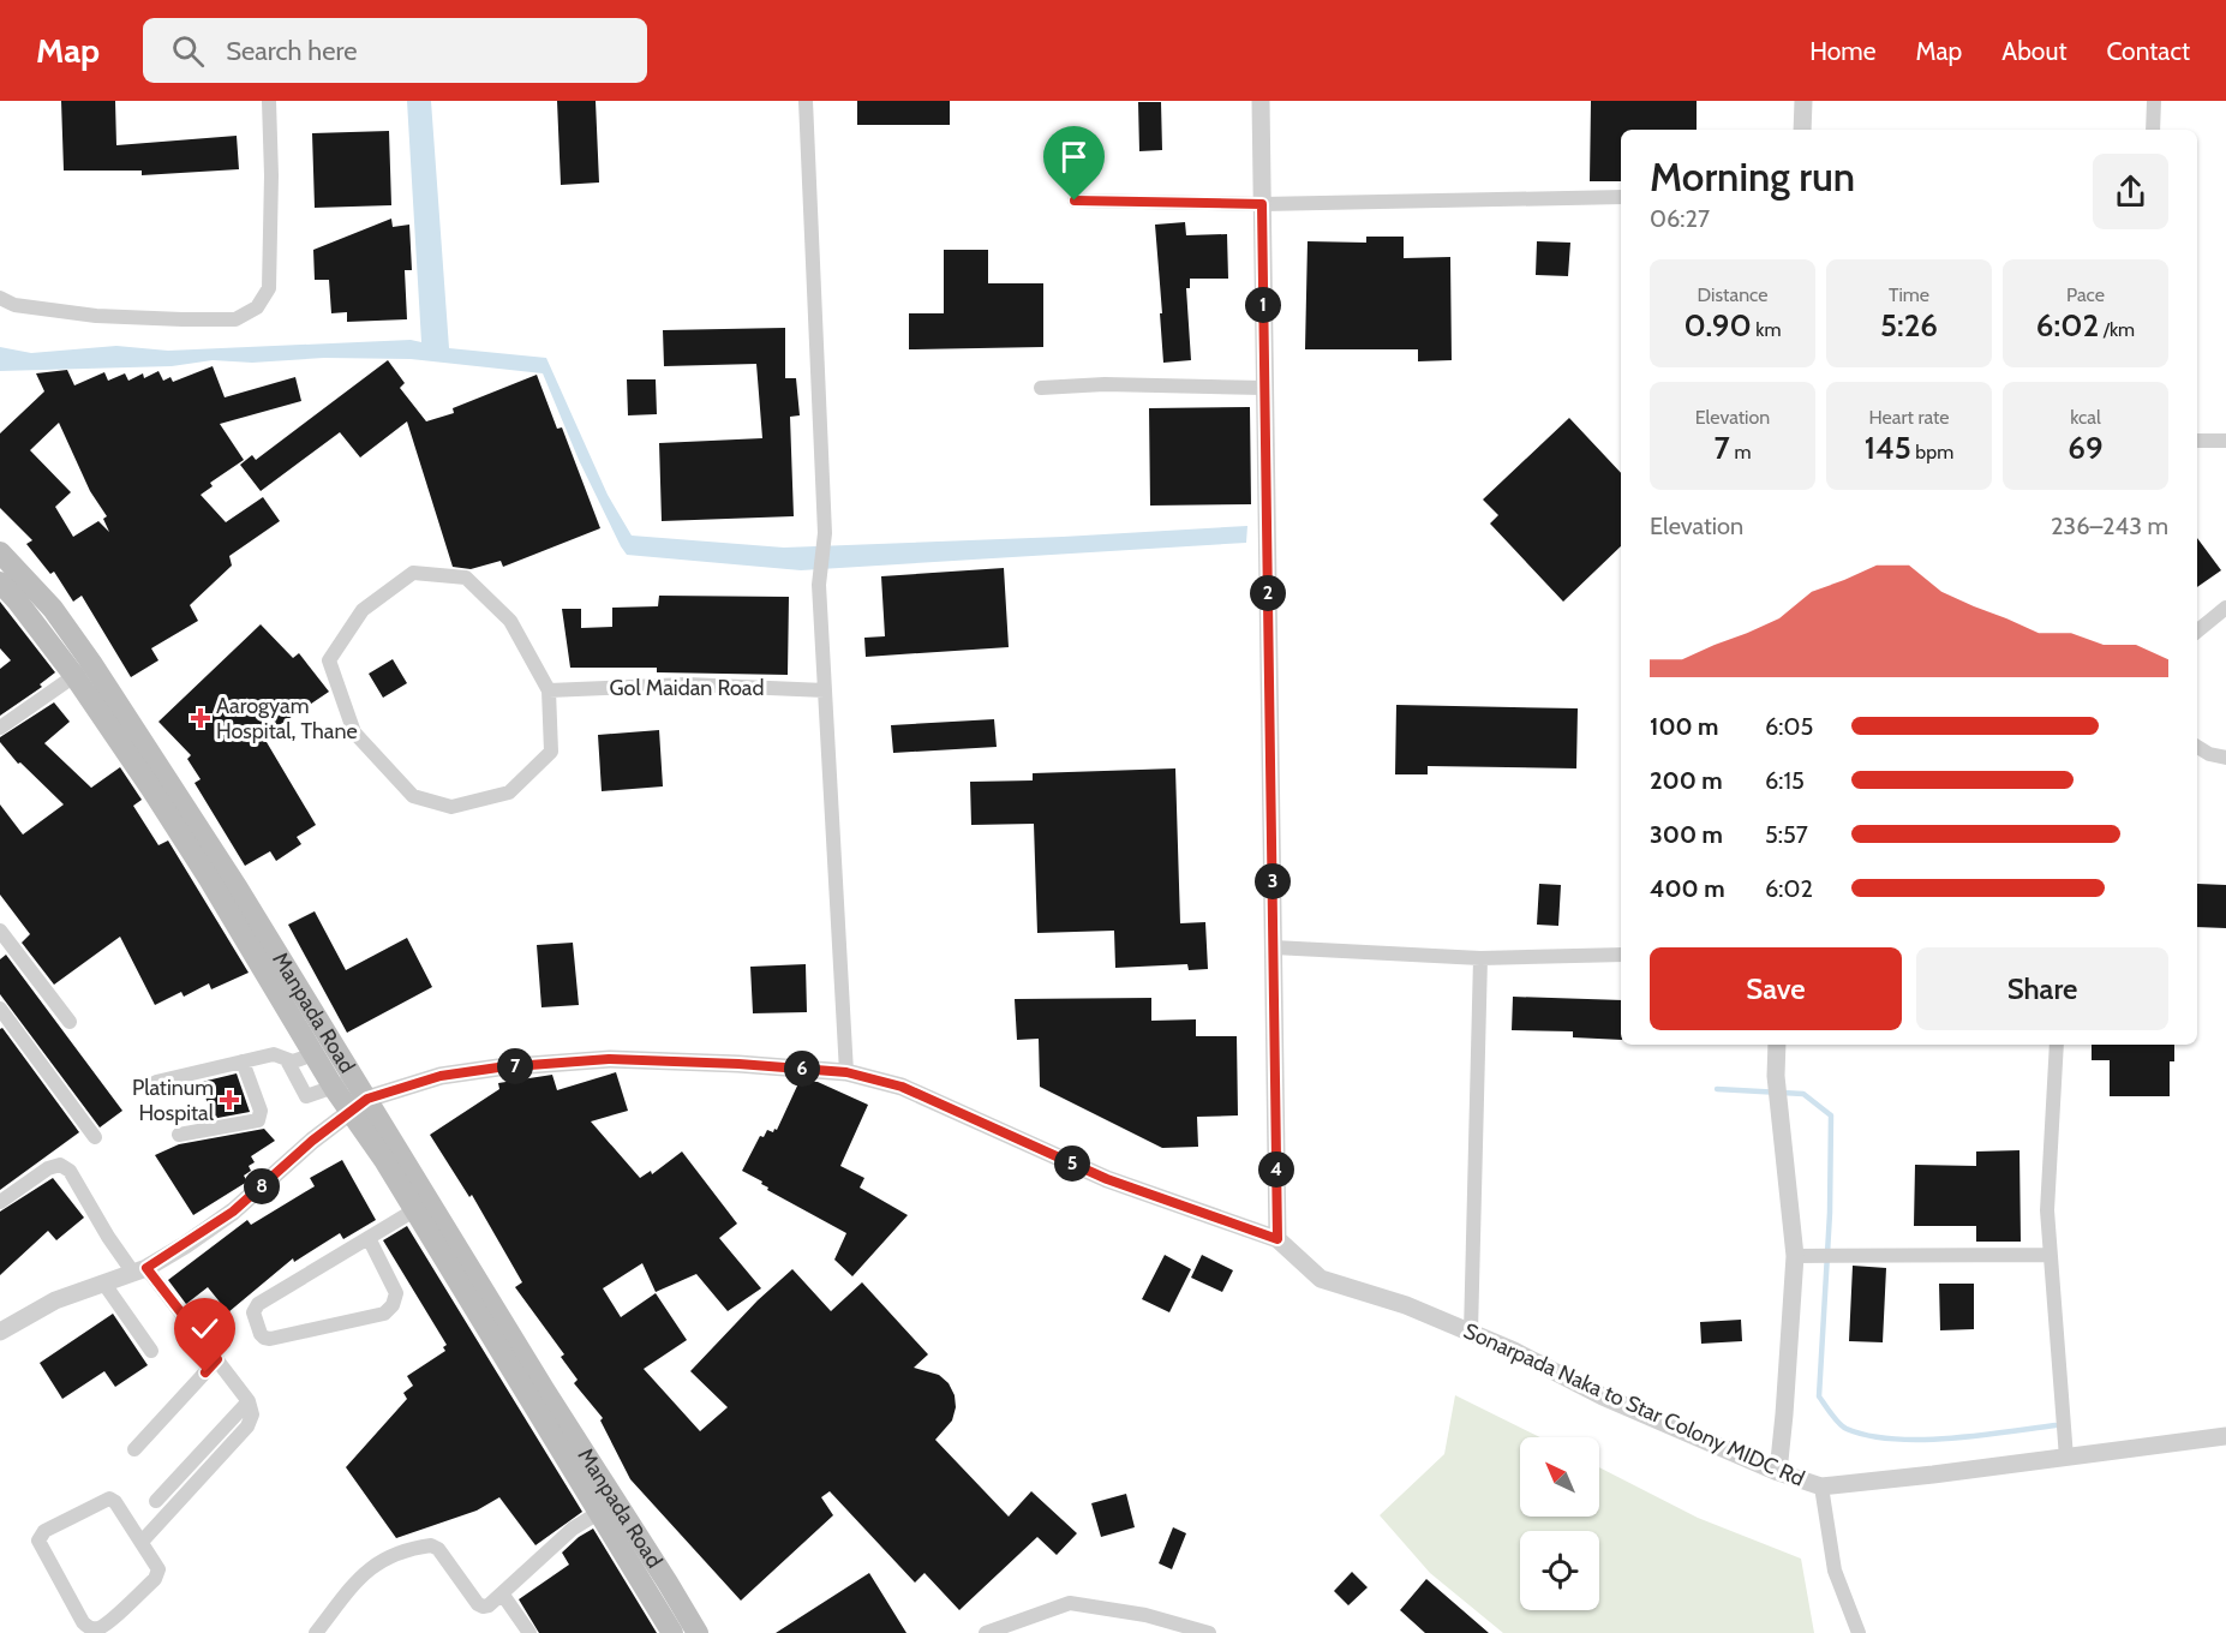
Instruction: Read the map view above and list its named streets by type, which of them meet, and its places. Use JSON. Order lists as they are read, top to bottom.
{
  "streets": {
    "main road": ["Manpada Road"],
    "street": ["Gol Maidan Road", "Sonarpada Naka to Star Colony MIDC Rd"]
  },
  "places": {
    "health": ["Aarogyam Hospital, Thane", "Platinum Hospital"]
  },
  "north": "top left",
  "page": {
    "header": "Map",
    "search": "Search here",
    "nav": [
      "Home",
      "Map",
      "About",
      "Contact"
    ],
    "heading": ["Morning run", "06:27"],
    "stats": [
      ["Distance", "0.90 km"],
      ["Time", "5:26"],
      ["Pace", "6:02 /km"],
      ["Elevation", "7 m"],
      ["Heart rate", "145 bpm"],
      ["kcal", "69"]
    ],
    "pins": [
      "1",
      "2",
      "3",
      "7",
      "6",
      "5",
      "4",
      "8"
    ],
    "chart": ["Elevation", "236–243 m"],
    "list": [
      {
        "name": "100 m",
        "note": "6:05"
      },
      {
        "name": "200 m",
        "note": "6:15"
      },
      {
        "name": "300 m",
        "note": "5:57"
      },
      {
        "name": "400 m",
        "note": "6:02"
      }
    ],
    "buttons": ["Save", "Share"]
  }
}
